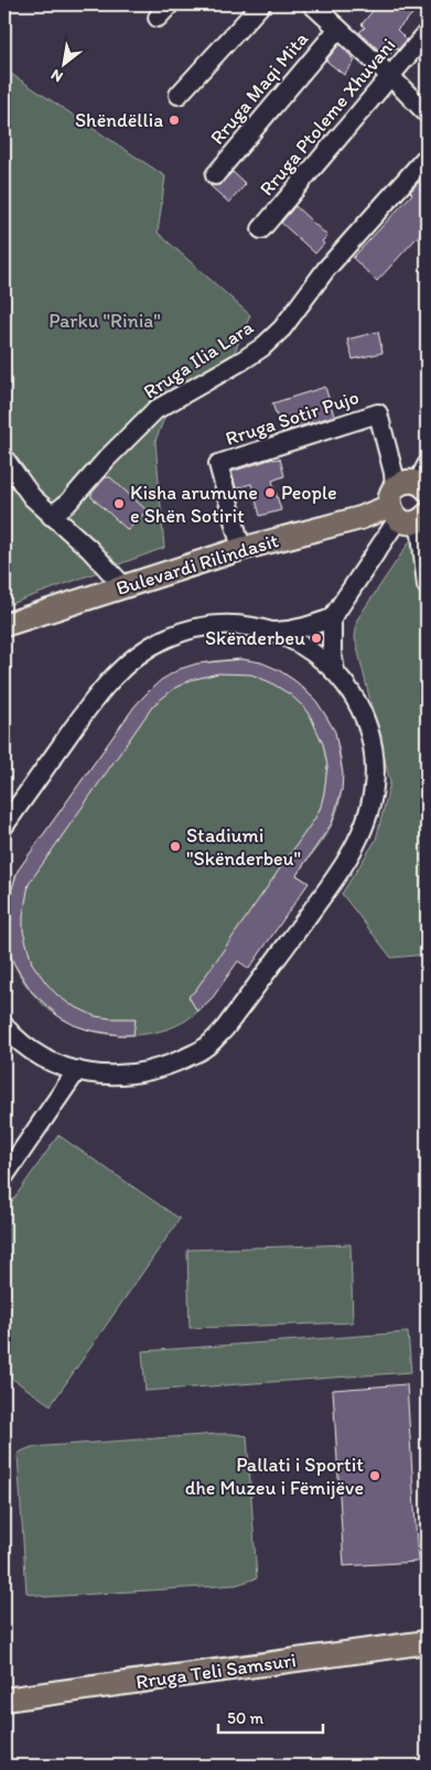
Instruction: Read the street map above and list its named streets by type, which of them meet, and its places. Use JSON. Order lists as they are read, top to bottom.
{
  "streets": {
    "main road": ["Bulevardi Rilindasit", "Rruga Teli Samsuri"],
    "street": [
      "Rruga Maqi Mita",
      "Rruga Ptoleme Xhuvani",
      "Rruga Ilia Lara",
      "Rruga Sotir Pujo"
    ]
  },
  "crossings": [
    ["Rruga Sotir Pujo", "Bulevardi Rilindasit"]
  ],
  "parks": ["Parku \"Rinia\""],
  "places": [
    "Shëndëllia",
    "People",
    "Kisha arumune e Shën Sotirit",
    "Skënderbeu",
    "Stadiumi \"Skënderbeu\"",
    "Pallati i Sportit dhe Muzeu i Fëmijëve"
  ],
  "scale_bar": "50 m",
  "north": "bottom left"
}
